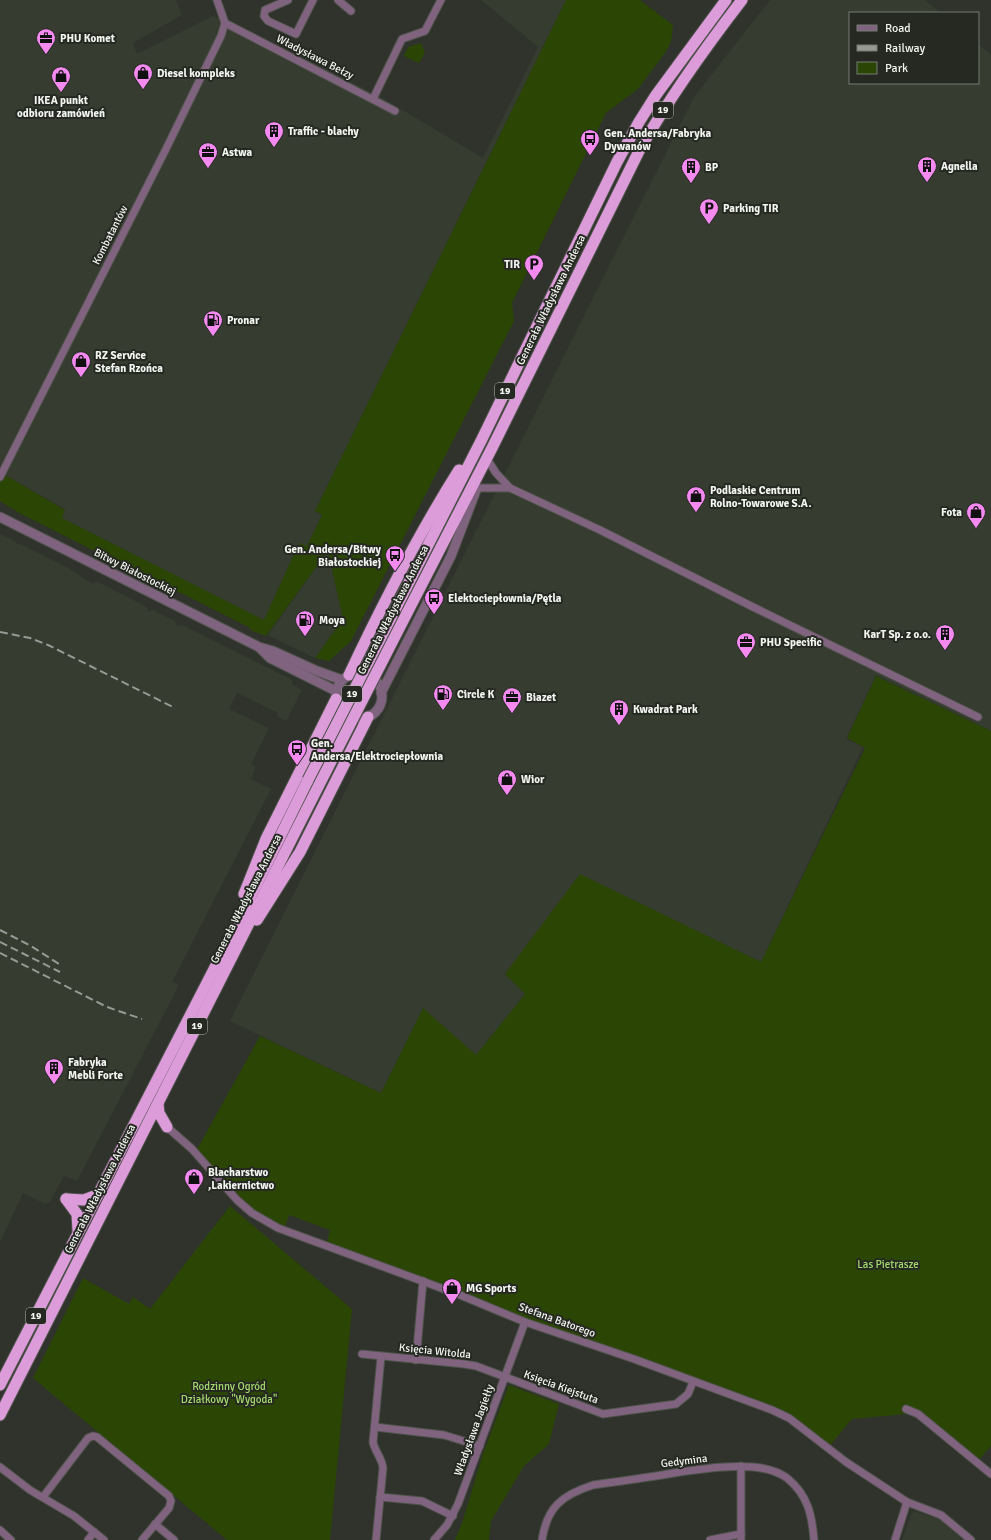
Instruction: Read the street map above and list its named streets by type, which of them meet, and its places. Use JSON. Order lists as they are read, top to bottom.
{
  "streets": {
    "highway": ["19", "Generała Władysława Andersa"],
    "street": [
      "Władysława Bełzy",
      "Kombatantów",
      "Bitwy Białostockiej",
      "Stefana Batorego",
      "Księcia Witolda",
      "Księcia Kiejstuta",
      "Władysława Jagiełły",
      "Gedymina"
    ]
  },
  "crossings": [
    ["Władysława Bełzy", "Kombatantów"],
    ["Stefana Batorego", "Księcia Kiejstuta"],
    ["Stefana Batorego", "Władysława Jagiełły"],
    ["Księcia Witolda", "Księcia Kiejstuta"],
    ["Księcia Witolda", "Władysława Jagiełły"],
    ["Księcia Kiejstuta", "Władysława Jagiełły"]
  ],
  "parks": ["Las Pietrasze", "Rodzinny Ogród Działkowy \"Wygoda\""],
  "places": {
    "office": [
      "PHU Komet",
      "Astwa",
      "PHU Specific",
      "Biazet"
    ],
    "shop": [
      "Diesel kompleks",
      "IKEA punkt odbioru zamówień",
      "RZ Service Stefan Rzońca",
      "Podlaskie Centrum Rolno-Towarowe S.A.",
      "Fota",
      "Wior",
      "Blacharstwo ,Lakiernictwo",
      "MG Sports"
    ],
    "building": [
      "Traffic - blachy",
      "Agnella",
      "BP",
      "KarT Sp. z o.o.",
      "Kwadrat Park",
      "Fabryka Mebli Forte"
    ],
    "bus stop": [
      "Gen. Andersa/Fabryka Dywanów",
      "Gen. Andersa/Bitwy Białostockiej",
      "Elektociepłownia/Pętla",
      "Gen. Andersa/Elektrociepłownia"
    ],
    "parking": ["Parking TIR", "TIR"],
    "fuel station": ["Pronar", "Moya", "Circle K"]
  },
  "legend": ["Road", "Railway", "Park"]
}
